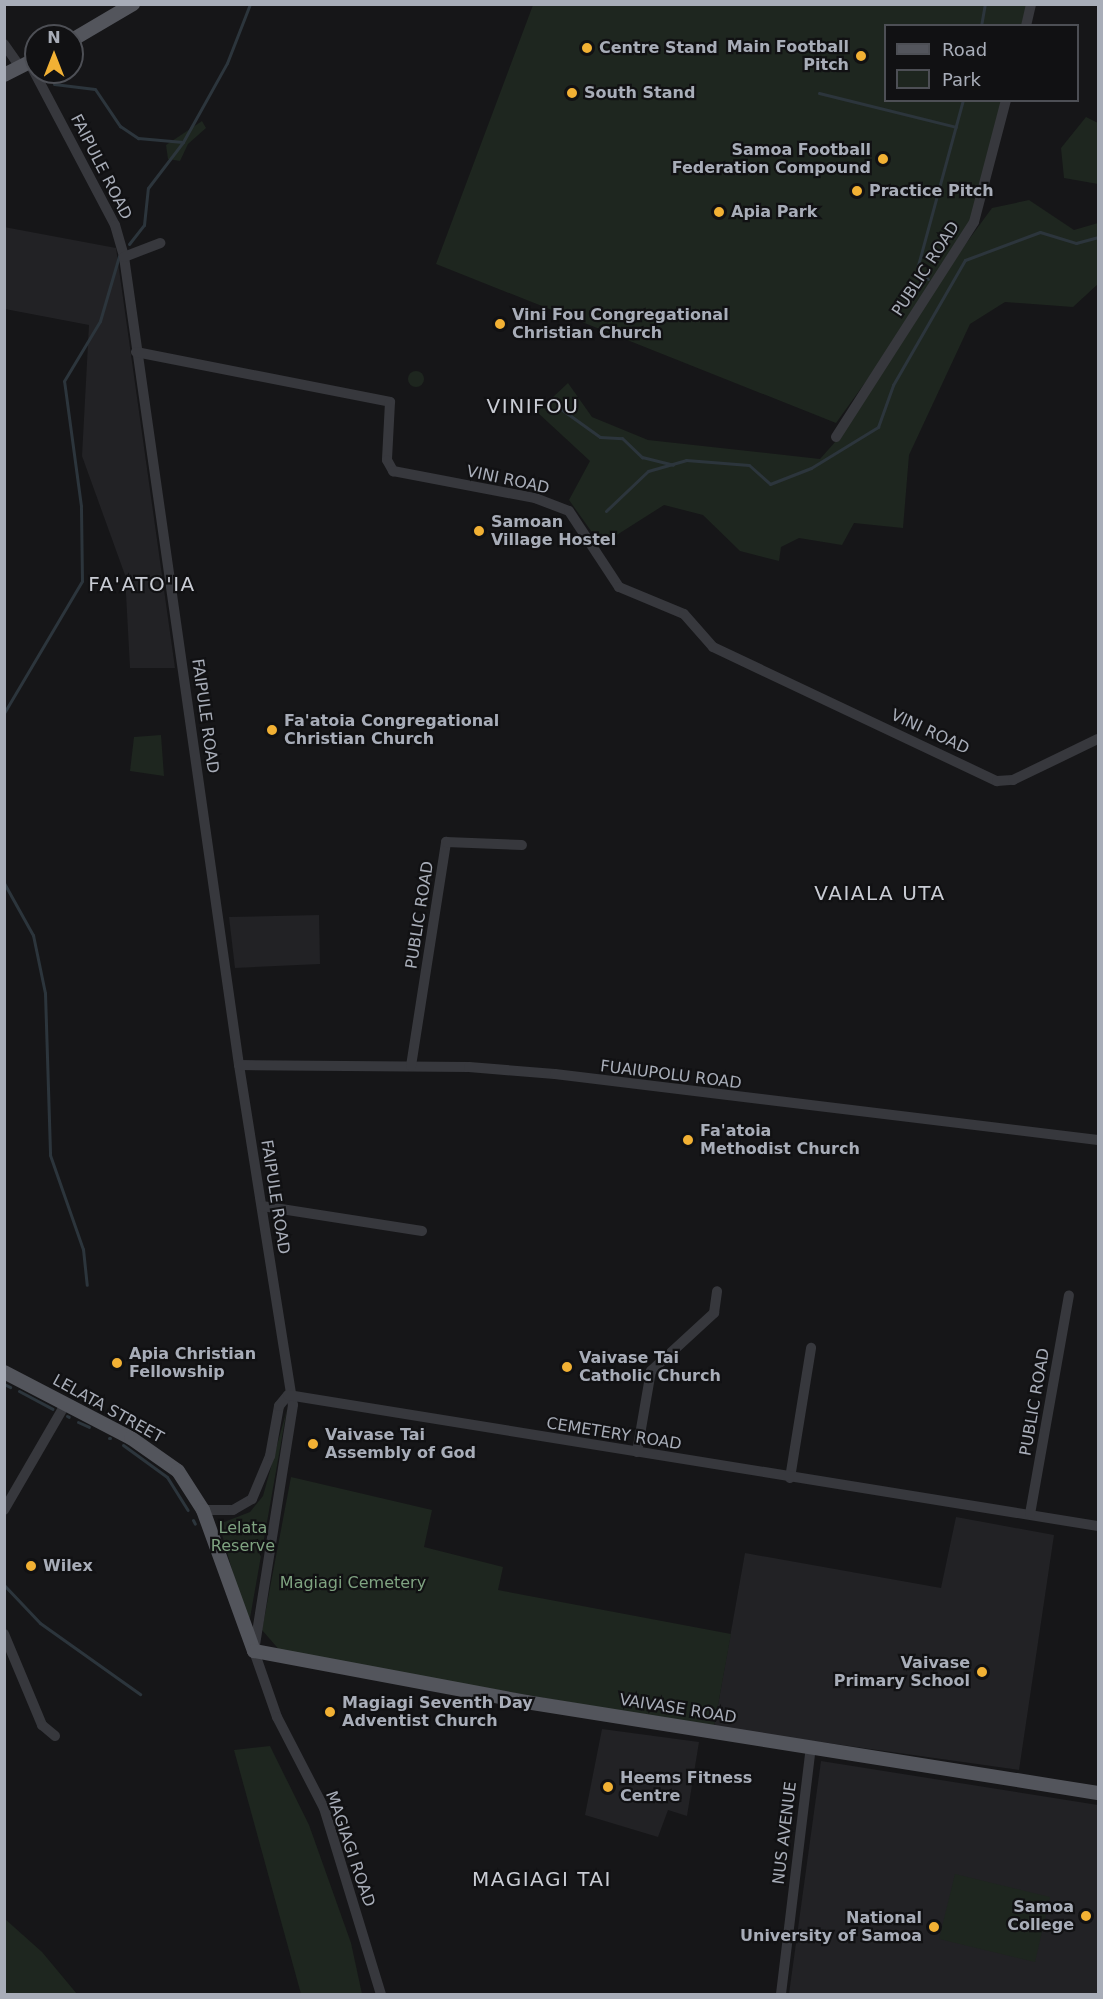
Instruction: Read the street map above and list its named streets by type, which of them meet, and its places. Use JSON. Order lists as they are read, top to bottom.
{
  "streets": {
    "main road": ["LELATA STREET", "VAIVASE ROAD"],
    "street": [
      "FAIPULE ROAD",
      "PUBLIC ROAD",
      "VINI ROAD",
      "FUAIUPOLU ROAD",
      "CEMETERY ROAD",
      "NUS AVENUE",
      "MAGIAGI ROAD"
    ]
  },
  "crossings": [
    ["FAIPULE ROAD", "VINI ROAD"],
    ["FAIPULE ROAD", "FUAIUPOLU ROAD"],
    ["FAIPULE ROAD", "LELATA STREET"],
    ["FAIPULE ROAD", "CEMETERY ROAD"],
    ["FAIPULE ROAD", "VAIVASE ROAD"],
    ["FAIPULE ROAD", "MAGIAGI ROAD"],
    ["PUBLIC ROAD", "FUAIUPOLU ROAD"],
    ["PUBLIC ROAD", "CEMETERY ROAD"],
    ["LELATA STREET", "VAIVASE ROAD"],
    ["LELATA STREET", "MAGIAGI ROAD"],
    ["VAIVASE ROAD", "NUS AVENUE"],
    ["VAIVASE ROAD", "MAGIAGI ROAD"]
  ],
  "districts": [
    "VINIFOU",
    "FA'ATO'IA",
    "VAIALA UTA",
    "MAGIAGI TAI"
  ],
  "parks": ["Lelata Reserve", "Magiagi Cemetery"],
  "places": [
    "Centre Stand",
    "Main Football Pitch",
    "South Stand",
    "Samoa Football Federation Compound",
    "Practice Pitch",
    "Apia Park",
    "Vini Fou Congregational Christian Church",
    "Samoan Village Hostel",
    "Fa'atoia Congregational Christian Church",
    "Fa'atoia Methodist Church",
    "Apia Christian Fellowship",
    "Vaivase Tai Catholic Church",
    "Vaivase Tai Assembly of God",
    "Wilex",
    "Vaivase Primary School",
    "Magiagi Seventh Day Adventist Church",
    "Heems Fitness Centre",
    "Samoa College",
    "National University of Samoa"
  ],
  "legend": ["Road", "Park"],
  "north": "top"
}
